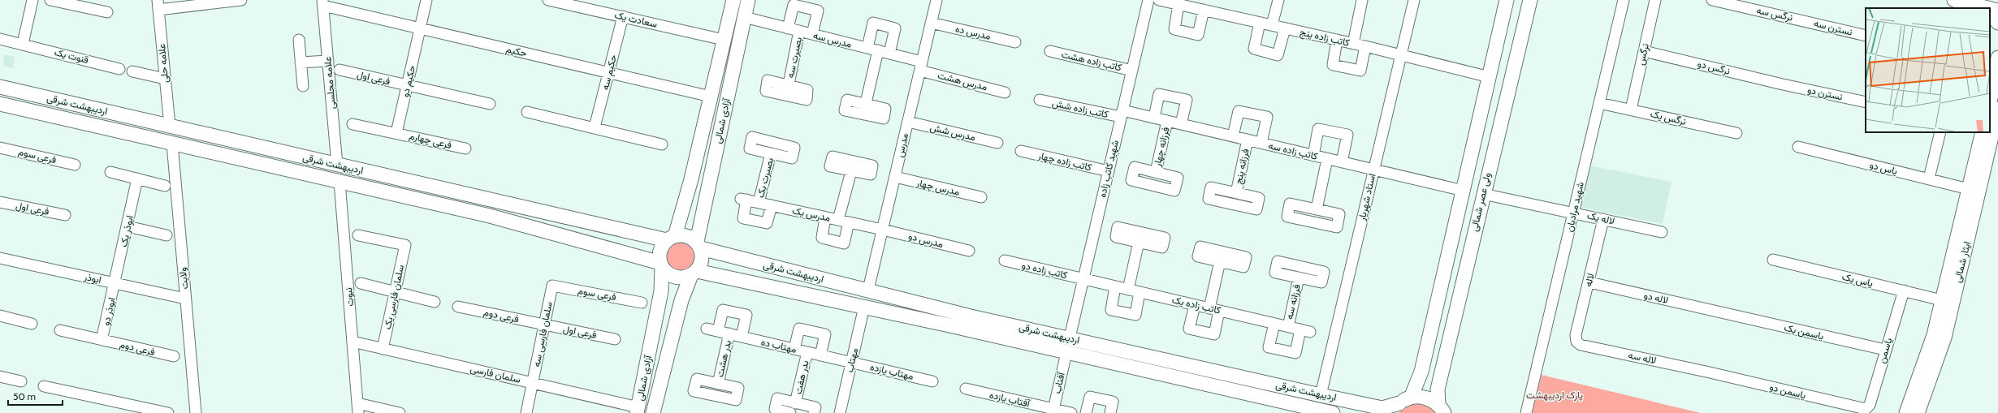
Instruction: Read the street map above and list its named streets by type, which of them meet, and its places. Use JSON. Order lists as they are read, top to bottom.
{
  "streets": {
    "main road": [
      "اردیبهشت شرقی",
      "آزادی شمالی",
      "ولی عصر شمالی",
      "ایثار شمالی"
    ],
    "street": [
      "نرگس سه",
      "سعادت یک",
      "نسترن سه",
      "مدرس ده",
      "کاتب زاده پنج",
      "مدرس سه",
      "حکیم",
      "نرگس",
      "قنوت یک",
      "بصیرت سه",
      "کاتب زاده هشت",
      "علامه حلی",
      "نرگس دو",
      "حکیم سه",
      "فرعی اول",
      "حکیم دو",
      "مدرس هشت",
      "علامه مجلسی",
      "نسترن دو",
      "کاتب زاده شش",
      "نرگس یک",
      "مدرس شش",
      "فرعی چهارم",
      "مدرس",
      "فرزانه چهار",
      "کاتب زاده سه",
      "فرعی سوم",
      "کاتب زاده چهار",
      "فرزانه پنج",
      "یاس دو",
      "شهید کاتب زاده",
      "بصیرت یک",
      "مدرس چهار",
      "استاد شهریار",
      "شهید مرادیان",
      "مدرس یک",
      "لاله یک",
      "ابوذر یک",
      "مدرس دو",
      "کاتب زاده دو",
      "ابوذر",
      "ولایت",
      "لاله",
      "یاس یک",
      "نبوت",
      "سلمان فارسی یک",
      "لاله دو",
      "فرزانه سه",
      "کاتب زاده یک",
      "ابوذر دو",
      "فرعی دوم",
      "یاسمن یک",
      "سلمان فارسی سه",
      "مهتاب ده",
      "یاسمن",
      "لاله سه",
      "بدر هشت",
      "مهتاب",
      "مهتاب یازده",
      "سلمان فارسی",
      "بدر هفت",
      "آفتاب",
      "یاسمن دو",
      "آفتاب یازده"
    ]
  },
  "crossings": [
    ["نرگس سه", "نسترن سه"],
    ["سعادت یک", "حکیم سه"],
    ["سعادت یک", "آزادی شمالی"],
    ["مدرس ده", "مدرس"],
    ["کاتب زاده پنج", "استاد شهریار"],
    ["کاتب زاده پنج", "ولی عصر شمالی"],
    ["مدرس سه", "بصیرت سه"],
    ["مدرس سه", "مدرس هشت"],
    ["مدرس سه", "آزادی شمالی"],
    ["مدرس سه", "مدرس"],
    ["حکیم", "حکیم سه"],
    ["حکیم", "حکیم دو"],
    ["حکیم", "علامه مجلسی"],
    ["حکیم", "آزادی شمالی"],
    ["نرگس", "نرگس دو"],
    ["نرگس", "نرگس یک"],
    ["کاتب زاده هشت", "شهید کاتب زاده"],
    ["علامه حلی", "اردیبهشت شرقی"],
    ["نرگس دو", "نسترن دو"],
    ["فرعی اول", "حکیم دو"],
    ["فرعی اول", "فرعی دوم"],
    ["فرعی اول", "سلمان فارسی سه"],
    ["حکیم دو", "فرعی چهارم"],
    ["مدرس هشت", "مدرس"],
    ["علامه مجلسی", "اردیبهشت شرقی"],
    ["اردیبهشت شرقی", "آزادی شمالی"],
    ["اردیبهشت شرقی", "مدرس"],
    ["اردیبهشت شرقی", "شهید کاتب زاده"],
    ["اردیبهشت شرقی", "استاد شهریار"],
    ["اردیبهشت شرقی", "ولی عصر شمالی"],
    ["اردیبهشت شرقی", "ولایت"],
    ["اردیبهشت شرقی", "نبوت"],
    ["اردیبهشت شرقی", "مهتاب"],
    ["اردیبهشت شرقی", "آفتاب"],
    ["کاتب زاده شش", "کاتب زاده سه"],
    ["کاتب زاده شش", "شهید کاتب زاده"],
    ["نرگس یک", "شهید مرادیان"],
    ["آزادی شمالی", "سلمان فارسی"],
    ["مدرس شش", "مدرس"],
    ["مدرس", "مدرس چهار"],
    ["مدرس", "مدرس یک"],
    ["مدرس", "مدرس دو"],
    ["فرزانه چهار", "کاتب زاده سه"],
    ["کاتب زاده سه", "فرزانه پنج"],
    ["کاتب زاده سه", "شهید کاتب زاده"],
    ["کاتب زاده سه", "استاد شهریار"],
    ["کاتب زاده سه", "ولی عصر شمالی"],
    ["فرعی سوم", "سلمان فارسی سه"],
    ["کاتب زاده چهار", "شهید کاتب زاده"],
    ["یاس دو", "ایثار شمالی"],
    ["شهید کاتب زاده", "کاتب زاده دو"],
    ["شهید کاتب زاده", "کاتب زاده یک"],
    ["بصیرت یک", "مدرس یک"],
    ["ولی عصر شمالی", "لاله یک"],
    ["شهید مرادیان", "لاله یک"],
    ["مدرس یک", "مدرس دو"],
    ["لاله یک", "لاله"],
    ["ابوذر یک", "ابوذر"],
    ["ابوذر یک", "ابوذر دو"],
    ["ایثار شمالی", "یاس یک"],
    ["کاتب زاده دو", "کاتب زاده یک"],
    ["ابوذر", "ولایت"],
    ["ابوذر", "ابوذر دو"],
    ["لاله", "لاله دو"],
    ["لاله", "لاله سه"],
    ["یاس یک", "یاسمن"],
    ["نبوت", "سلمان فارسی"],
    ["سلمان فارسی یک", "سلمان فارسی"],
    ["لاله دو", "یاسمن یک"],
    ["فرزانه سه", "کاتب زاده یک"],
    ["ابوذر دو", "فرعی دوم"],
    ["فرعی دوم", "سلمان فارسی سه"],
    ["یاسمن یک", "یاسمن"],
    ["سلمان فارسی سه", "سلمان فارسی"],
    ["مهتاب ده", "بدر هشت"],
    ["مهتاب ده", "مهتاب"],
    ["مهتاب ده", "مهتاب یازده"],
    ["مهتاب ده", "بدر هفت"],
    ["یاسمن", "یاسمن دو"],
    ["لاله سه", "یاسمن دو"],
    ["مهتاب", "مهتاب یازده"],
    ["آفتاب", "آفتاب یازده"]
  ],
  "parks": ["پارک اردیبهشت"],
  "scale_bar": "50 m"
}
